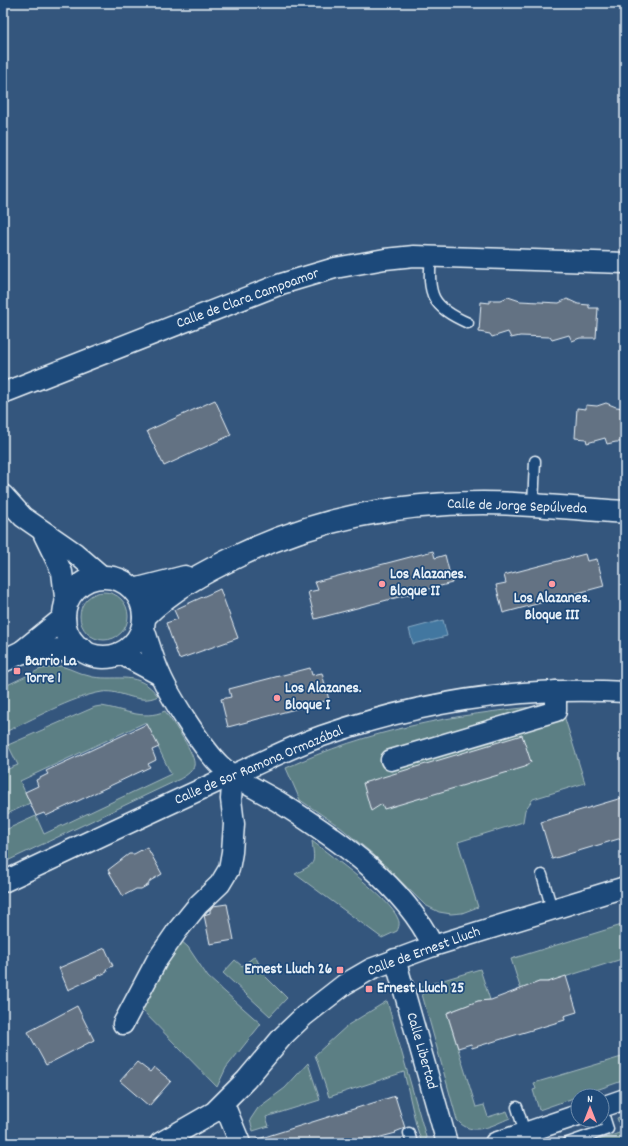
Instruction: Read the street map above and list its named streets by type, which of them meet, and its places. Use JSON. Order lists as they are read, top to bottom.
{
  "streets": {
    "main road": ["Calle de Jorge Sepúlveda"],
    "street": [
      "Calle de Clara Campoamor",
      "Calle de Sor Ramona Ormazábal",
      "Calle de Ernest Lluch",
      "Calle Libertad"
    ]
  },
  "crossings": [
    ["Calle de Ernest Lluch", "Calle Libertad"]
  ],
  "places": {
    "other": ["Los Alazanes. Bloque II", "Los Alazanes. Bloque III", "Los Alazanes. Bloque I"],
    "transit": ["Barrio La Torre 1", "Ernest Lluch 26", "Ernest Lluch 25"]
  },
  "north": "top"
}
